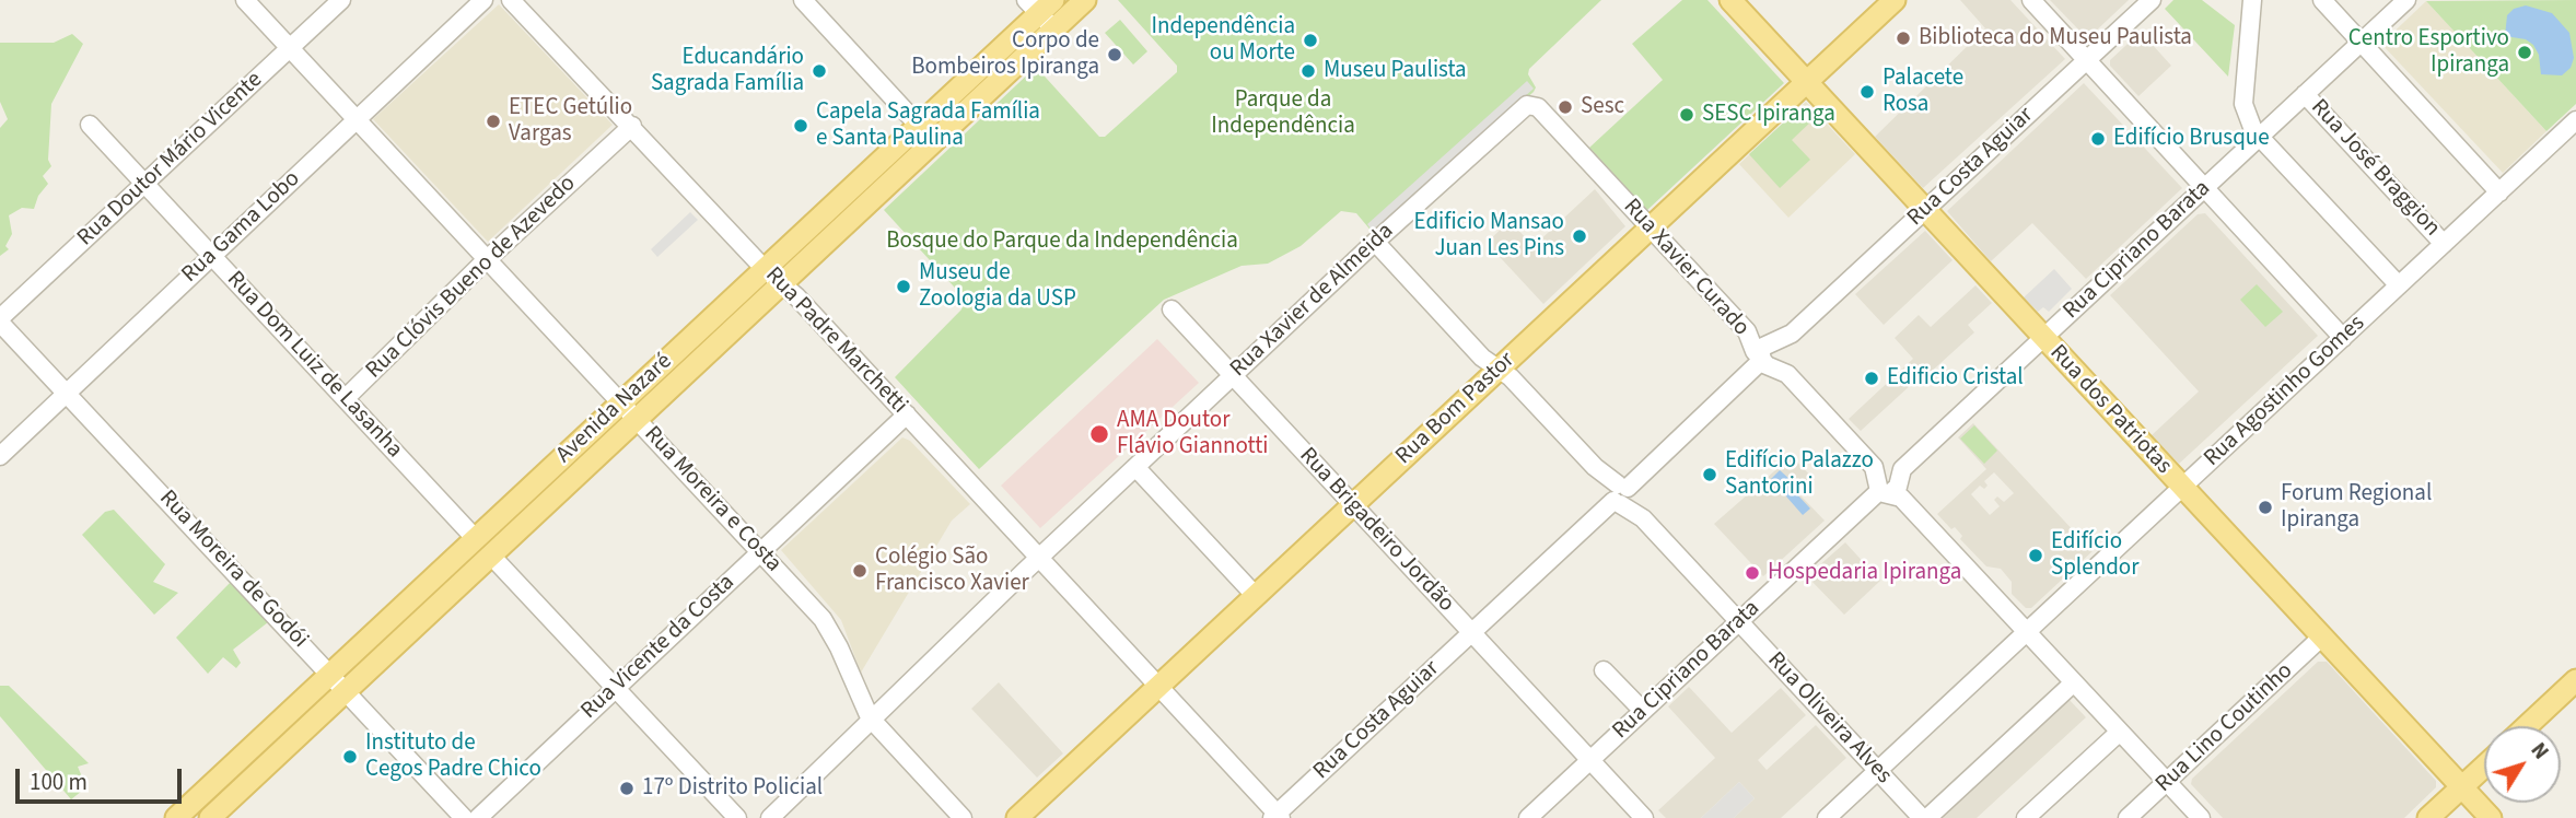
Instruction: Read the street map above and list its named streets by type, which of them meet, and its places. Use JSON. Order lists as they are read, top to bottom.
{
  "streets": {
    "main road": ["Avenida Nazaré", "Rua Bom Pastor", "Rua dos Patriotas"],
    "street": [
      "Rua Doutor Mário Vicente",
      "Rua Costa Aguiar",
      "Rua José Braggion",
      "Rua Gama Lobo",
      "Rua Cipriano Barata",
      "Rua Xavier Curado",
      "Rua Clóvis Bueno de Azevedo",
      "Rua Xavier de Almeida",
      "Rua Padre Marchetti",
      "Rua Dom Luiz de Lasanha",
      "Rua Agostinho Gomes",
      "Rua Moreira e Costa",
      "Rua Brigadeiro Jordão",
      "Rua Moreira de Godói",
      "Rua Vicente da Costa",
      "Rua Oliveira Alves",
      "Rua Lino Coutinho"
    ]
  },
  "crossings": [
    ["Rua Doutor Mário Vicente", "Rua Dom Luiz de Lasanha"],
    ["Rua Doutor Mário Vicente", "Rua Moreira e Costa"],
    ["Rua Doutor Mário Vicente", "Rua Moreira de Godói"],
    ["Rua Costa Aguiar", "Rua Xavier Curado"],
    ["Rua Costa Aguiar", "Rua Padre Marchetti"],
    ["Rua Costa Aguiar", "Rua dos Patriotas"],
    ["Rua Costa Aguiar", "Rua Brigadeiro Jordão"],
    ["Rua Costa Aguiar", "Rua Oliveira Alves"],
    ["Rua José Braggion", "Rua Cipriano Barata"],
    ["Rua José Braggion", "Rua Agostinho Gomes"],
    ["Rua Gama Lobo", "Rua Dom Luiz de Lasanha"],
    ["Rua Gama Lobo", "Rua Moreira e Costa"],
    ["Rua Gama Lobo", "Rua Moreira de Godói"],
    ["Rua Cipriano Barata", "Rua dos Patriotas"],
    ["Rua Cipriano Barata", "Rua Brigadeiro Jordão"],
    ["Rua Cipriano Barata", "Rua Oliveira Alves"],
    ["Rua Xavier Curado", "Rua Xavier de Almeida"],
    ["Rua Xavier Curado", "Rua Bom Pastor"],
    ["Rua Clóvis Bueno de Azevedo", "Rua Padre Marchetti"],
    ["Rua Clóvis Bueno de Azevedo", "Rua Dom Luiz de Lasanha"],
    ["Rua Clóvis Bueno de Azevedo", "Rua Moreira e Costa"],
    ["Rua Xavier de Almeida", "Rua Padre Marchetti"],
    ["Rua Xavier de Almeida", "Rua Moreira e Costa"],
    ["Rua Xavier de Almeida", "Rua Brigadeiro Jordão"],
    ["Rua Xavier de Almeida", "Rua Oliveira Alves"],
    ["Rua Padre Marchetti", "Avenida Nazaré"],
    ["Rua Padre Marchetti", "Rua Bom Pastor"],
    ["Rua Padre Marchetti", "Rua Vicente da Costa"],
    ["Rua Dom Luiz de Lasanha", "Avenida Nazaré"],
    ["Rua Agostinho Gomes", "Rua dos Patriotas"],
    ["Rua Agostinho Gomes", "Rua Oliveira Alves"],
    ["Avenida Nazaré", "Rua Moreira e Costa"],
    ["Avenida Nazaré", "Rua Moreira de Godói"],
    ["Rua Bom Pastor", "Rua dos Patriotas"],
    ["Rua Bom Pastor", "Rua Brigadeiro Jordão"],
    ["Rua Bom Pastor", "Rua Oliveira Alves"],
    ["Rua dos Patriotas", "Rua Lino Coutinho"],
    ["Rua Moreira e Costa", "Rua Vicente da Costa"]
  ],
  "parks": ["Parque da Independência", "Bosque do Parque da Independência"],
  "places": [
    "Biblioteca do Museu Paulista",
    "Independência ou Morte",
    "Centro Esportivo Ipiranga",
    "Corpo de Bombeiros Ipiranga",
    "Educandário Sagrada Família",
    "Museu Paulista",
    "Palacete Rosa",
    "Sesc",
    "SESC Ipiranga",
    "ETEC Getúlio Vargas",
    "Capela Sagrada Família e Santa Paulina",
    "Edifício Brusque",
    "Edificio Mansao Juan Les Pins",
    "Museu de Zoologia da USP",
    "Edificio Cristal",
    "AMA Doutor Flávio Giannotti",
    "Edifício Palazzo Santorini",
    "Forum Regional Ipiranga",
    "Edifício Splendor",
    "Colégio São Francisco Xavier",
    "Hospedaria Ipiranga",
    "Instituto de Cegos Padre Chico",
    "17º Distrito Policial"
  ],
  "scale_bar": "100 m",
  "north": "top right"
}
